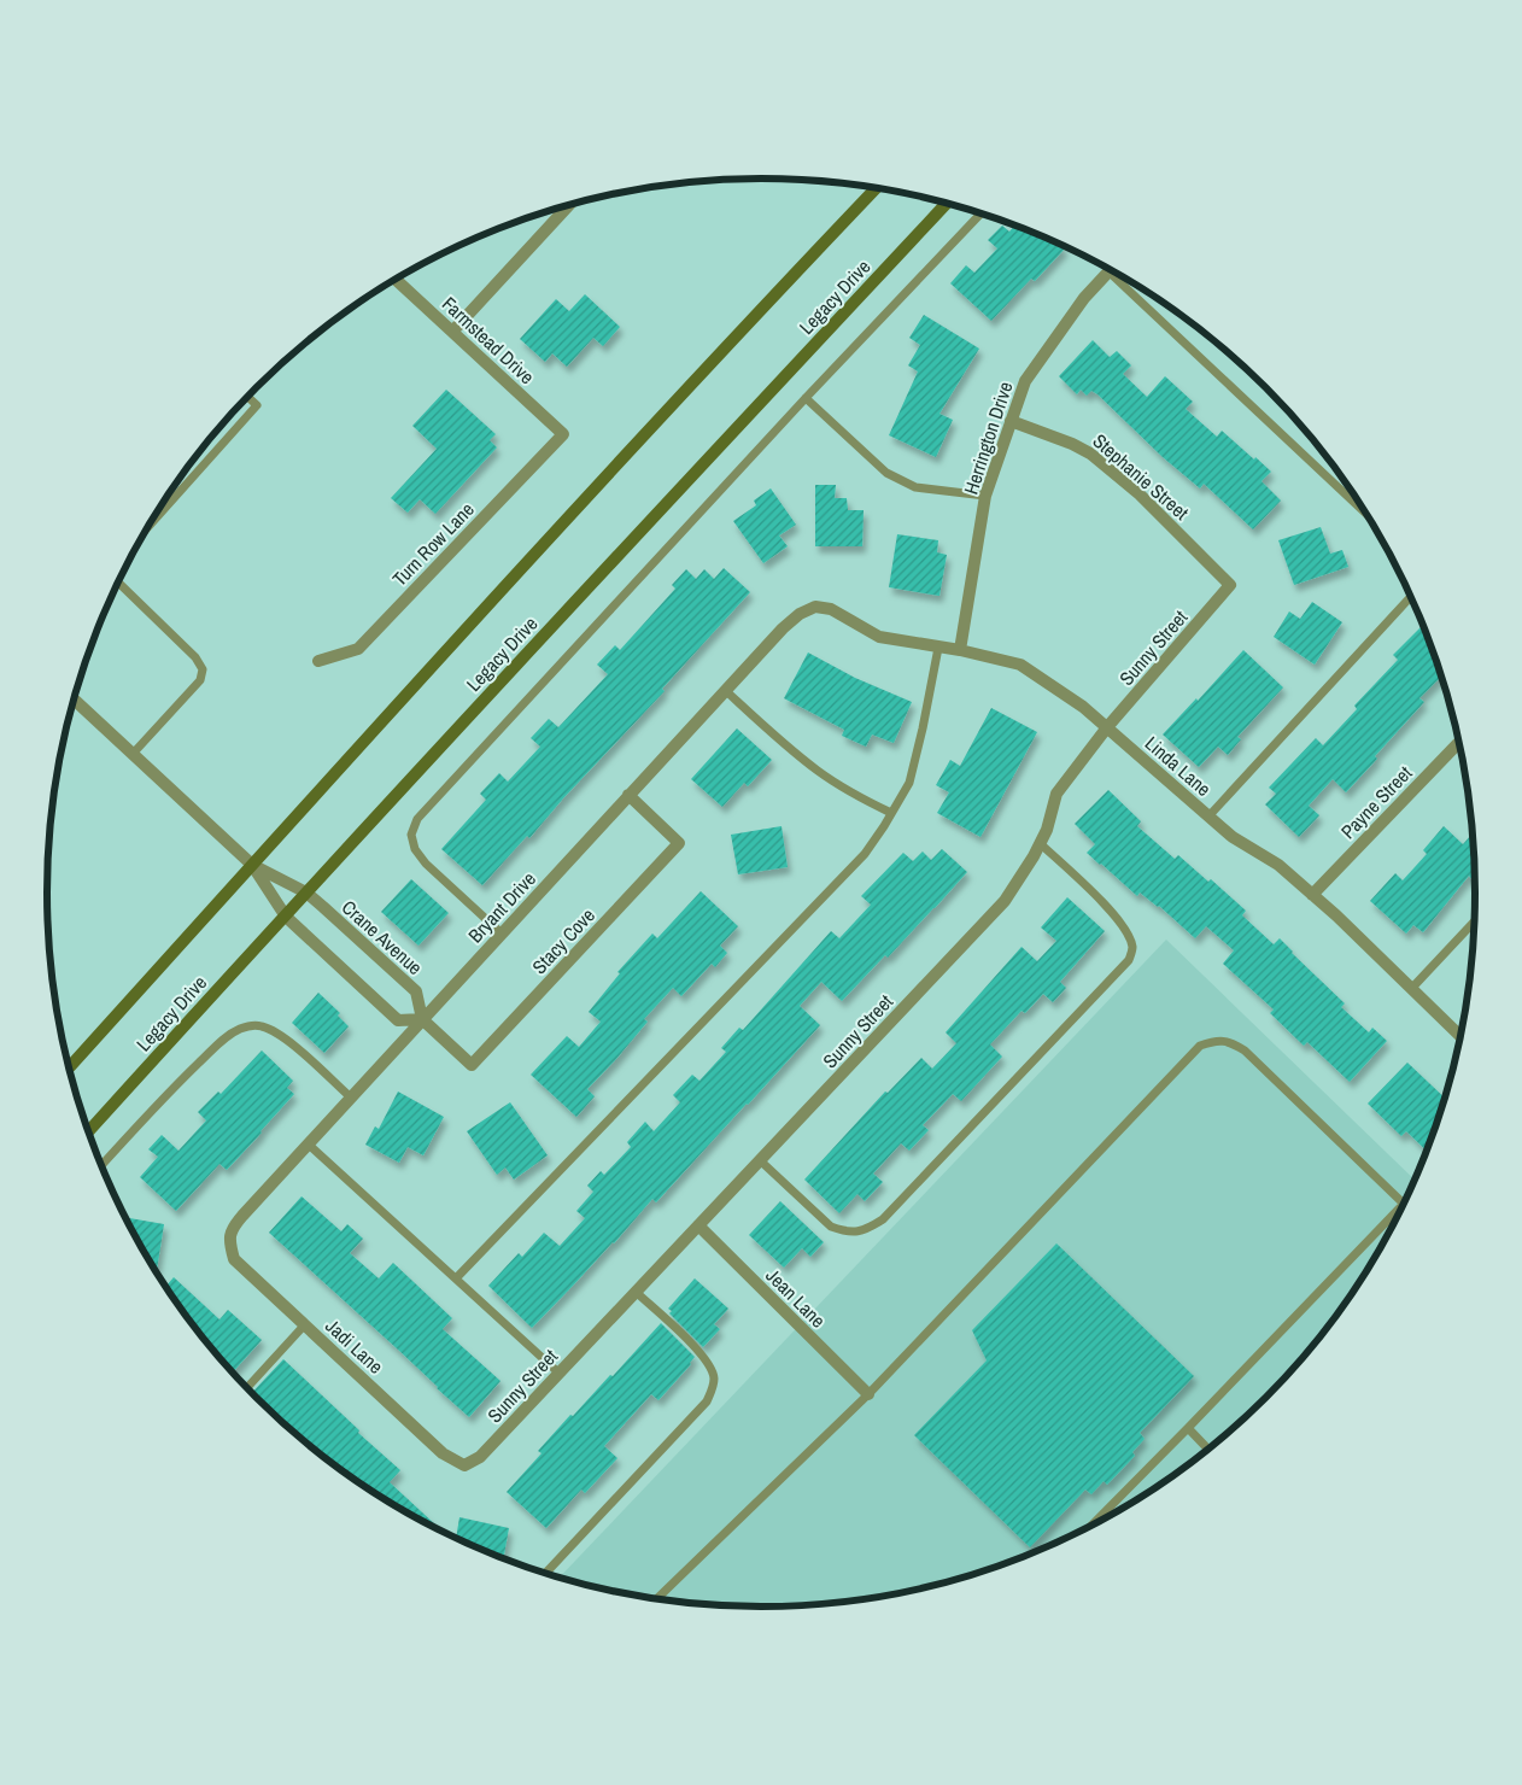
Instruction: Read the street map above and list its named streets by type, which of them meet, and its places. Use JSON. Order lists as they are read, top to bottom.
{
  "streets": {
    "main road": ["Legacy Drive"],
    "street": [
      "Farmstead Drive",
      "Herrington Drive",
      "Stephanie Street",
      "Turn Row Lane",
      "Sunny Street",
      "Linda Lane",
      "Payne Street",
      "Bryant Drive",
      "Crane Avenue",
      "Stacy Cove",
      "Jean Lane",
      "Jadi Lane"
    ]
  },
  "crossings": [
    ["Legacy Drive", "Crane Avenue"],
    ["Farmstead Drive", "Turn Row Lane"],
    ["Herrington Drive", "Stephanie Street"],
    ["Herrington Drive", "Linda Lane"],
    ["Stephanie Street", "Sunny Street"],
    ["Sunny Street", "Linda Lane"],
    ["Sunny Street", "Jean Lane"],
    ["Sunny Street", "Jadi Lane"],
    ["Linda Lane", "Payne Street"],
    ["Linda Lane", "Bryant Drive"],
    ["Bryant Drive", "Crane Avenue"],
    ["Bryant Drive", "Stacy Cove"],
    ["Bryant Drive", "Jadi Lane"],
    ["Crane Avenue", "Stacy Cove"]
  ]
}
